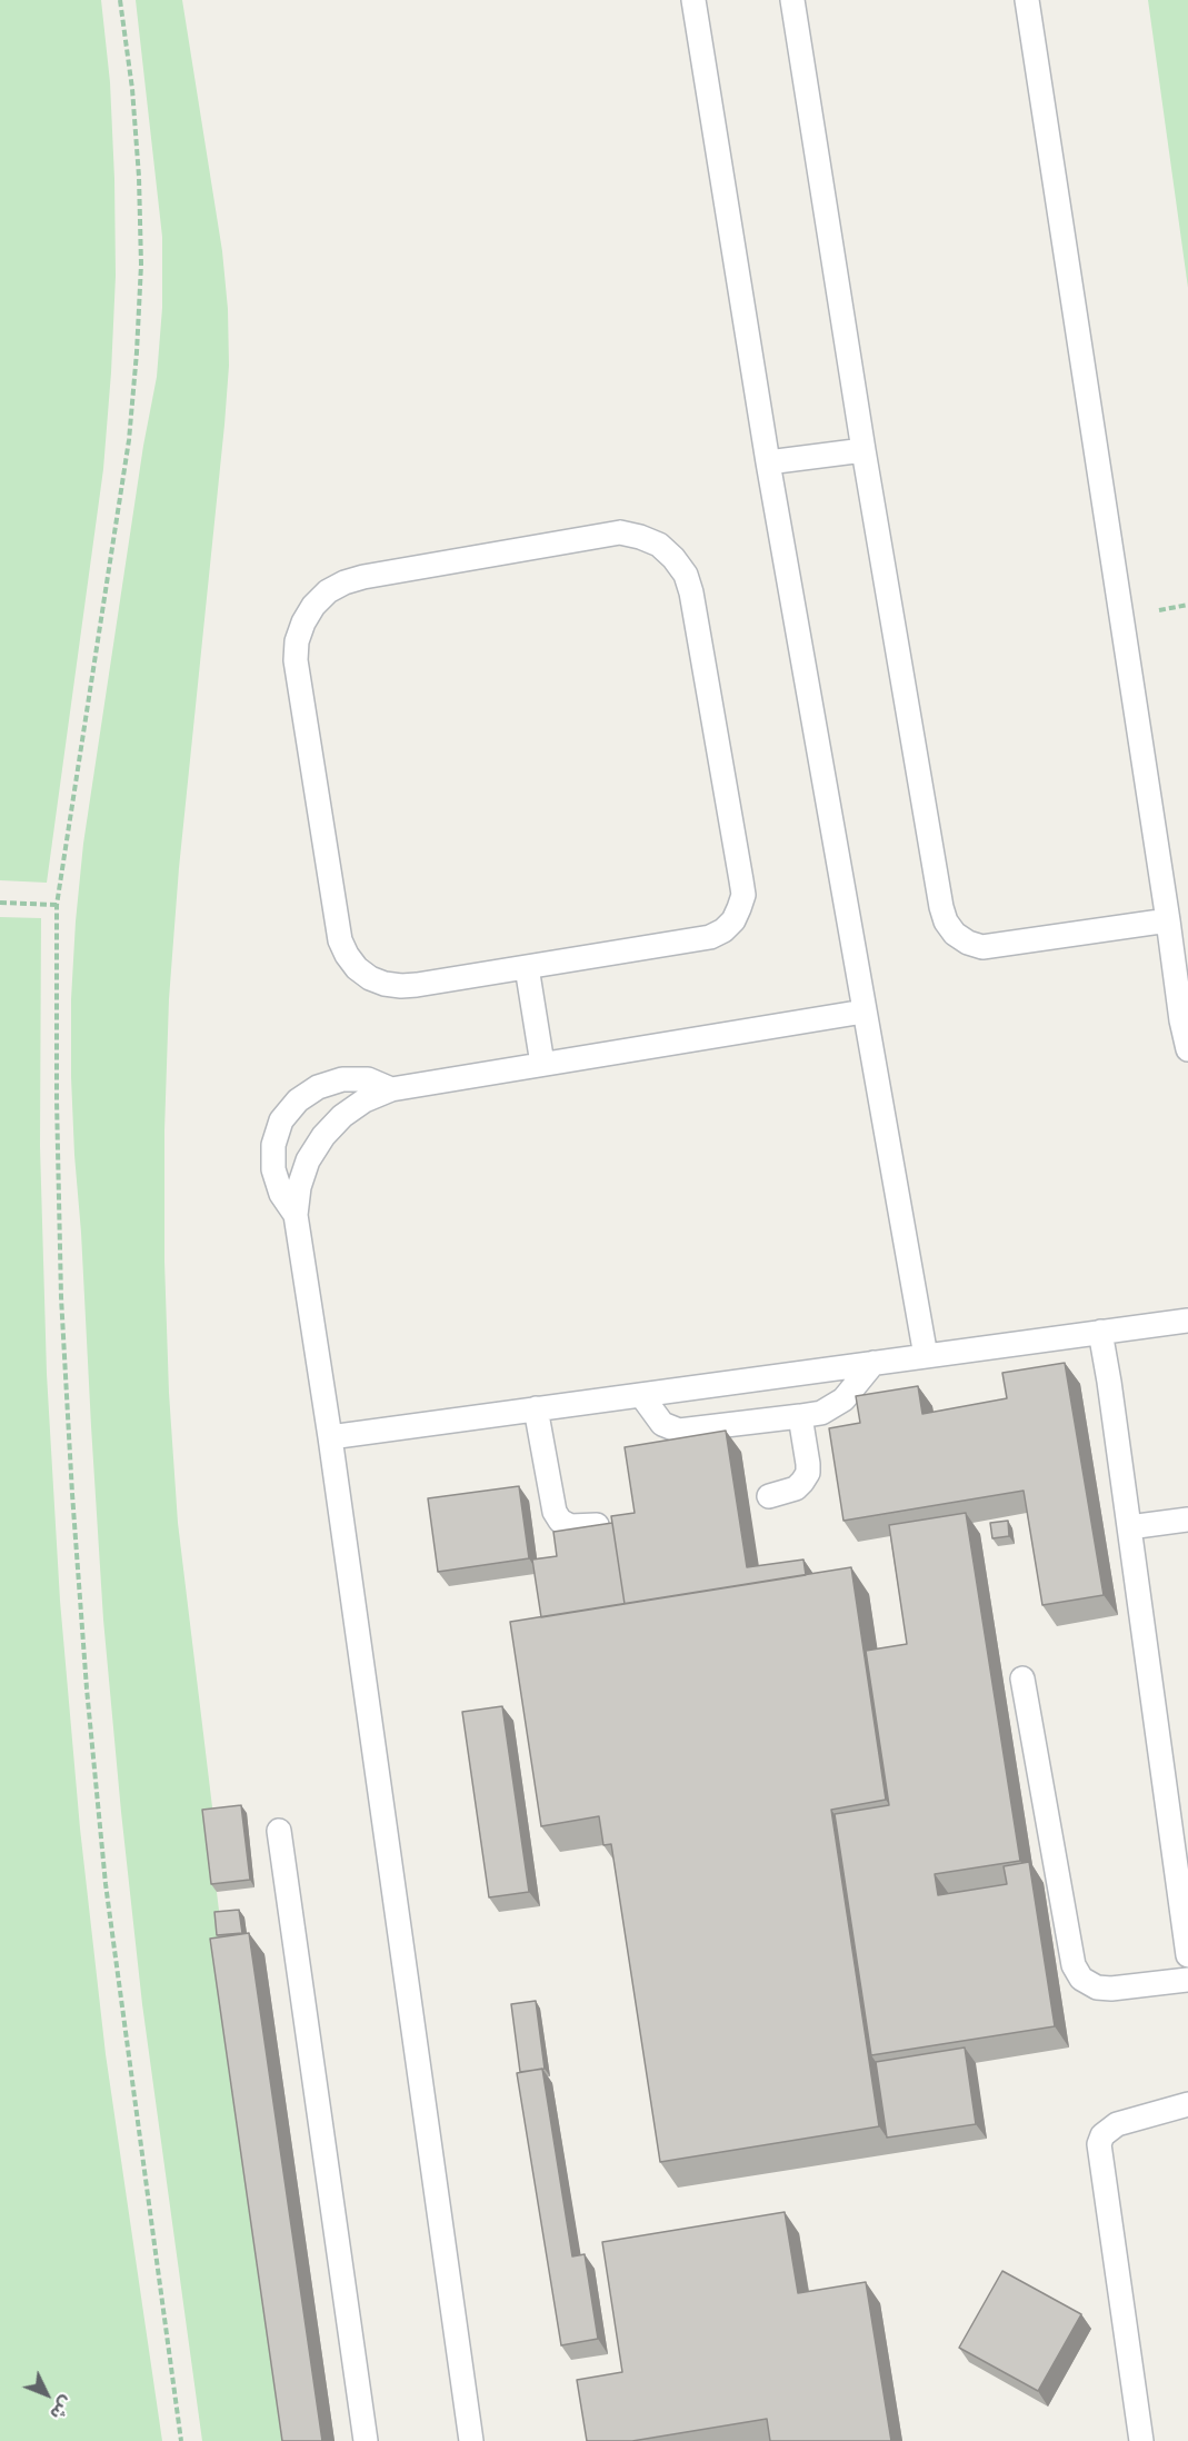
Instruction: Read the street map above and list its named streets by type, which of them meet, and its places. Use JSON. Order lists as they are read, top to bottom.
{
  "north": "bottom right"
}
